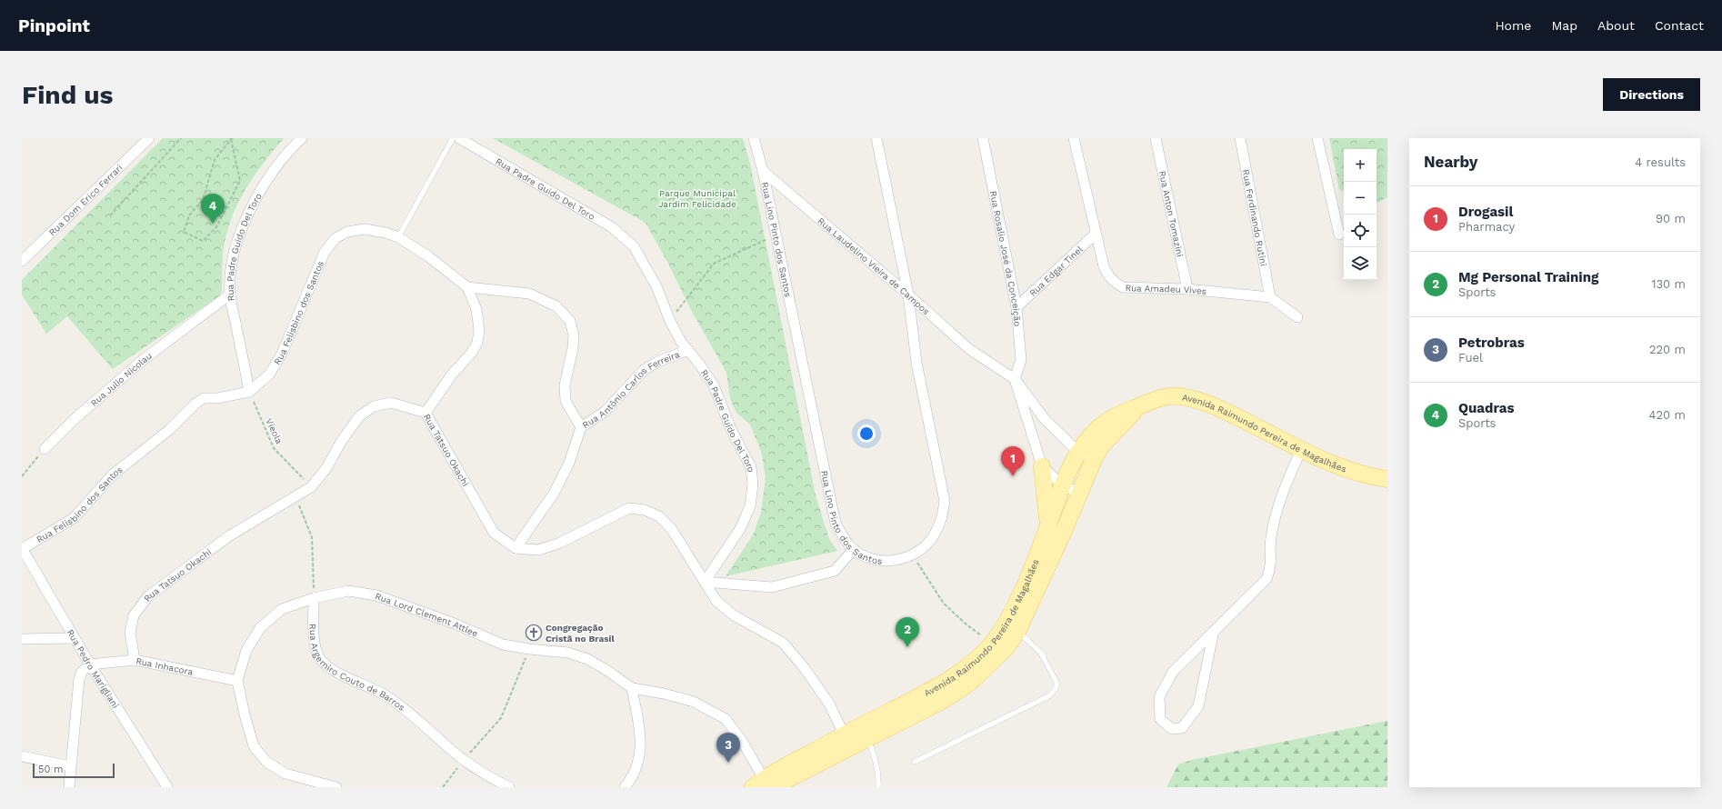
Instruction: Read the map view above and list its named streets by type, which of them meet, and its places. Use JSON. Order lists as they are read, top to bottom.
{
  "streets": {
    "main road": ["Avenida Raimundo Pereira de Magalhães"],
    "street": [
      "Rua Padre Guido Del Toro",
      "Rua Dom Erico Ferrari",
      "Rua Anton Tomazini",
      "Rua Ferdinando Rutini",
      "Rua Lino Pinto dos Santos",
      "Rua Rosalio José da Conceição",
      "Rua Laudelino Vieira de Campos",
      "Rua Edgar Tinel",
      "Rua Amadeu Vives",
      "Rua Felisbino dos Santos",
      "Rua Julio Nicolau",
      "Rua Antônio Carlos Ferreira",
      "Rua Tatsuo Okachi",
      "Rua Lord Clement Attlee",
      "Rua Argemiro Couto de Barros",
      "Rua Inhacora",
      "Rua Pedro Marigliani"
    ],
    "path": ["Vieola"]
  },
  "crossings": [
    ["Rua Padre Guido Del Toro", "Rua Felisbino dos Santos"],
    ["Rua Padre Guido Del Toro", "Rua Julio Nicolau"],
    ["Rua Padre Guido Del Toro", "Rua Antônio Carlos Ferreira"],
    ["Rua Padre Guido Del Toro", "Vieola"],
    ["Rua Anton Tomazini", "Rua Amadeu Vives"],
    ["Rua Ferdinando Rutini", "Rua Amadeu Vives"],
    ["Rua Lino Pinto dos Santos", "Rua Laudelino Vieira de Campos"],
    ["Rua Rosalio José da Conceição", "Rua Laudelino Vieira de Campos"],
    ["Rua Rosalio José da Conceição", "Rua Edgar Tinel"],
    ["Rua Edgar Tinel", "Rua Amadeu Vives"],
    ["Rua Felisbino dos Santos", "Rua Antônio Carlos Ferreira"],
    ["Rua Felisbino dos Santos", "Vieola"],
    ["Rua Felisbino dos Santos", "Rua Tatsuo Okachi"],
    ["Rua Felisbino dos Santos", "Rua Pedro Marigliani"],
    ["Vieola", "Rua Tatsuo Okachi"],
    ["Rua Tatsuo Okachi", "Rua Inhacora"],
    ["Rua Lord Clement Attlee", "Rua Argemiro Couto de Barros"],
    ["Rua Lord Clement Attlee", "Rua Inhacora"],
    ["Rua Inhacora", "Rua Pedro Marigliani"]
  ],
  "parks": ["Parque Municipal Jardim Felicidade"],
  "places": {
    "church": ["Congregação Cristã no Brasil"]
  },
  "scale_bar": "50 m",
  "page": {
    "header": "Pinpoint",
    "nav": [
      "Home",
      "Map",
      "About",
      "Contact"
    ],
    "buttons": "Directions",
    "title": "Find us",
    "heading": ["Nearby", "4 results"],
    "map_buttons": ["+", "−"],
    "list": [
      {
        "mark": "1",
        "name": "Drogasil",
        "note": "Pharmacy",
        "value": "90 m"
      },
      {
        "mark": "2",
        "name": "Mg Personal Training",
        "note": "Sports",
        "value": "130 m"
      },
      {
        "mark": "3",
        "name": "Petrobras",
        "note": "Fuel",
        "value": "220 m"
      },
      {
        "mark": "4",
        "name": "Quadras",
        "note": "Sports",
        "value": "420 m"
      }
    ],
    "pins": [
      "4",
      "1",
      "2",
      "3"
    ],
    "scale": "50 m"
  }
}
